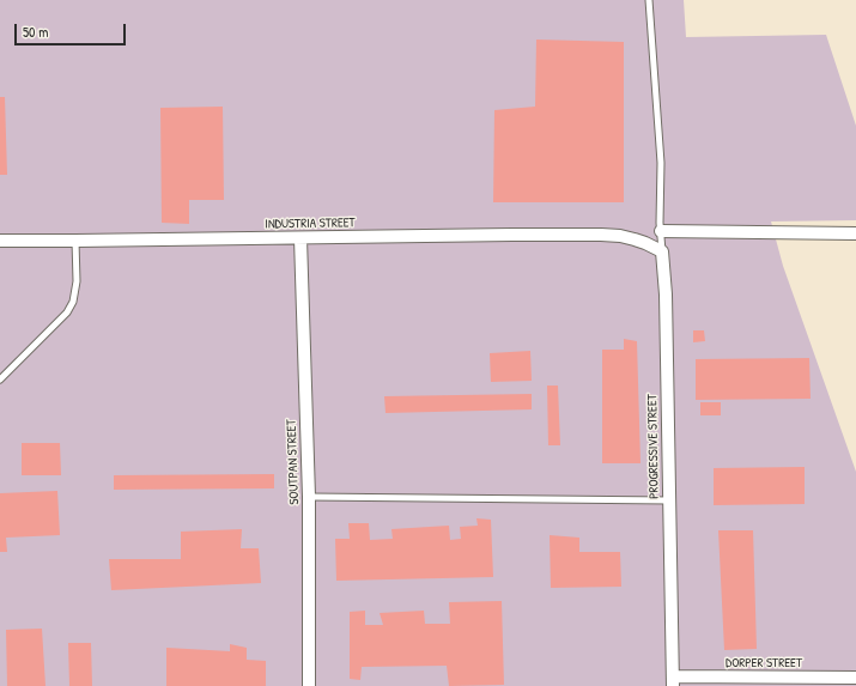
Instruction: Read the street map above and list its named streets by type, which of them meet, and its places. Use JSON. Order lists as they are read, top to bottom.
{
  "streets": {
    "street": [
      "INDUSTRIA STREET",
      "PROGRESSIVE STREET",
      "SOUTPAN STREET",
      "DORPER STREET"
    ]
  },
  "crossings": [
    ["INDUSTRIA STREET", "PROGRESSIVE STREET"],
    ["INDUSTRIA STREET", "SOUTPAN STREET"],
    ["PROGRESSIVE STREET", "DORPER STREET"]
  ],
  "scale_bar": "50 m"
}
